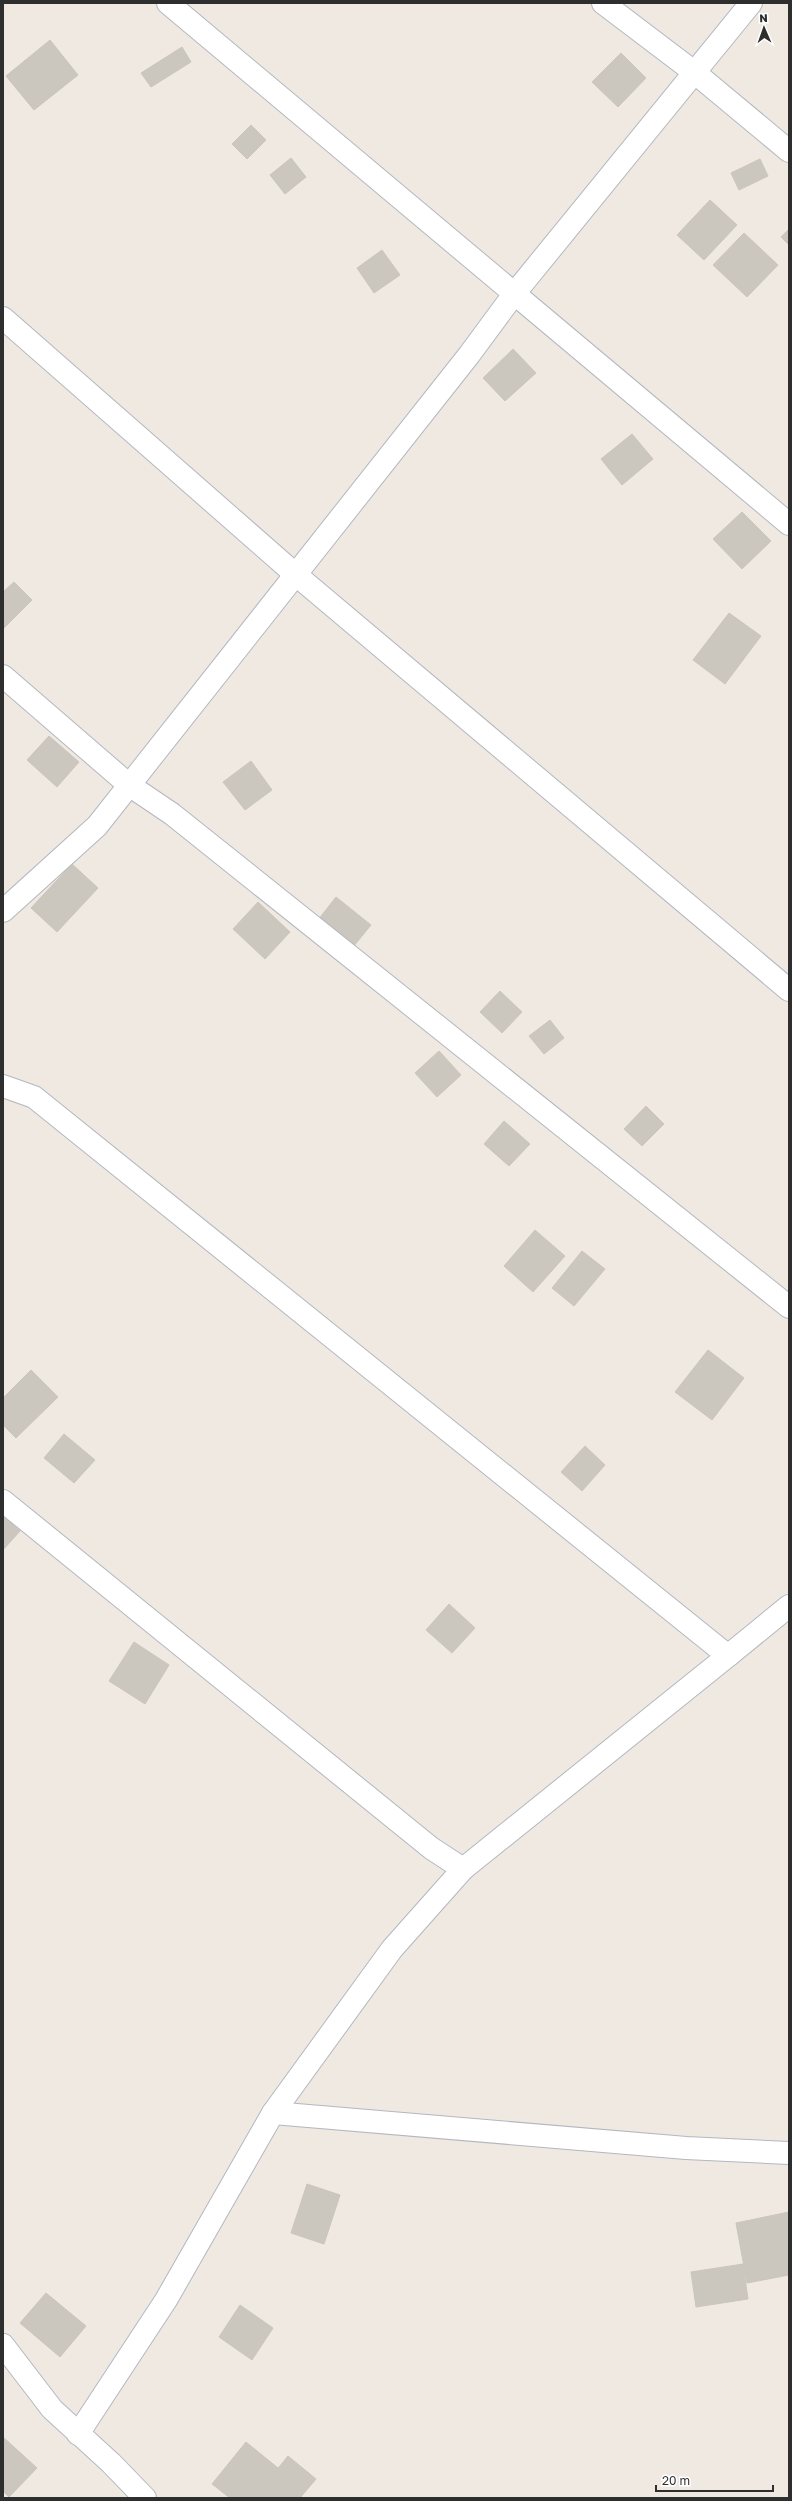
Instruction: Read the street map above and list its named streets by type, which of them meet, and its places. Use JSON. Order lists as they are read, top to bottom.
{
  "scale_bar": "20 m",
  "north": "top"
}
